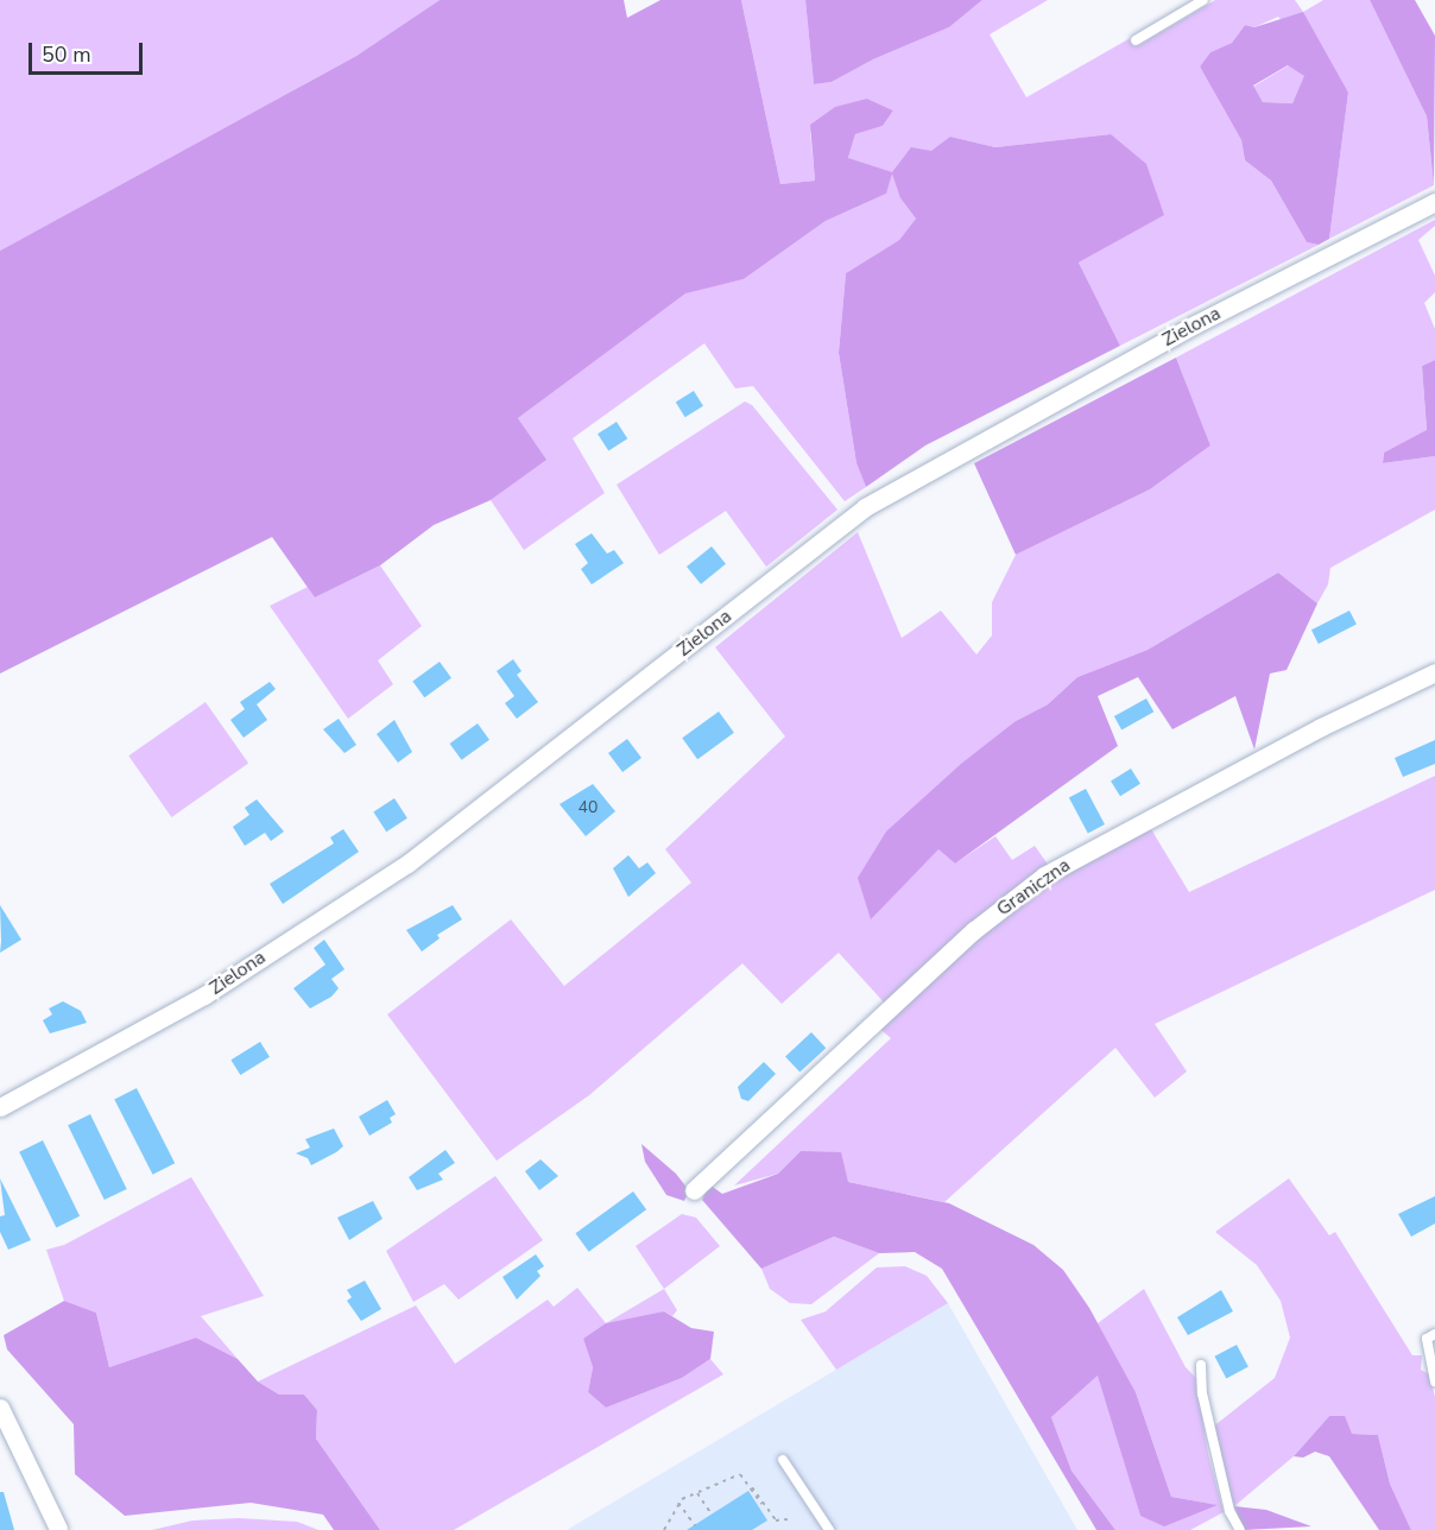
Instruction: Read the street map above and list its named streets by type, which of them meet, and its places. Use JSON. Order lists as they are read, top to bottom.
{
  "streets": {
    "street": ["Zielona", "Graniczna"]
  },
  "house_numbers": ["40"],
  "scale_bar": "50 m"
}
